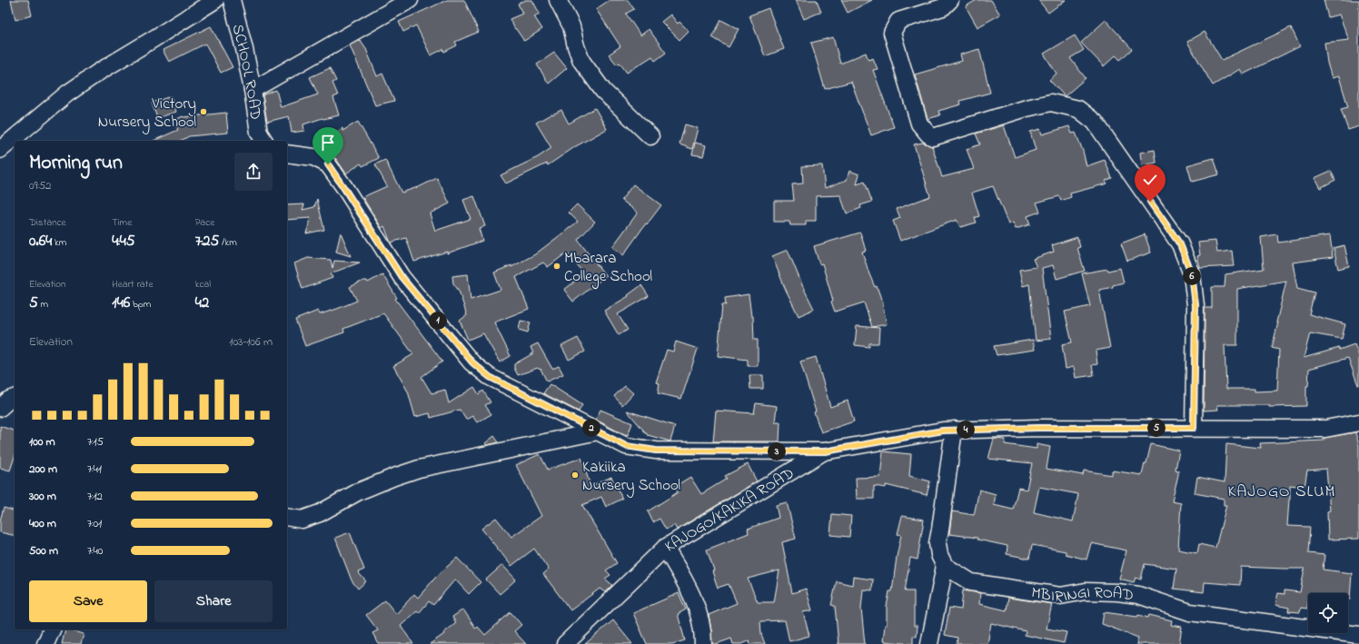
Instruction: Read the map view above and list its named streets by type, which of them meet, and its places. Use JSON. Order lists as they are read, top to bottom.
{
  "streets": {
    "street": ["SCHOOL ROAD", "KAJOGO/KAKIKA ROAD", "MBIRINGI ROAD"]
  },
  "districts": ["KAJOGO SLUM"],
  "places": ["Victory Nursery School", "Mbarara College School", "Kakiika Nursery School"],
  "page": {
    "heading": ["Morning run", "09:52"],
    "stats": [
      ["Distance", "0.64 km"],
      ["Time", "4:45"],
      ["Pace", "7:25 /km"],
      ["Elevation", "5 m"],
      ["Heart rate", "146 bpm"],
      ["kcal", "42"]
    ],
    "pins": [
      "6",
      "1",
      "2",
      "5",
      "4",
      "3"
    ],
    "chart": ["Elevation", "103–106 m"],
    "list": [
      {
        "name": "100 m",
        "note": "7:15"
      },
      {
        "name": "200 m",
        "note": "7:41"
      },
      {
        "name": "300 m",
        "note": "7:12"
      },
      {
        "name": "400 m",
        "note": "7:01"
      },
      {
        "name": "500 m",
        "note": "7:40"
      }
    ],
    "buttons": ["Save", "Share"]
  }
}
